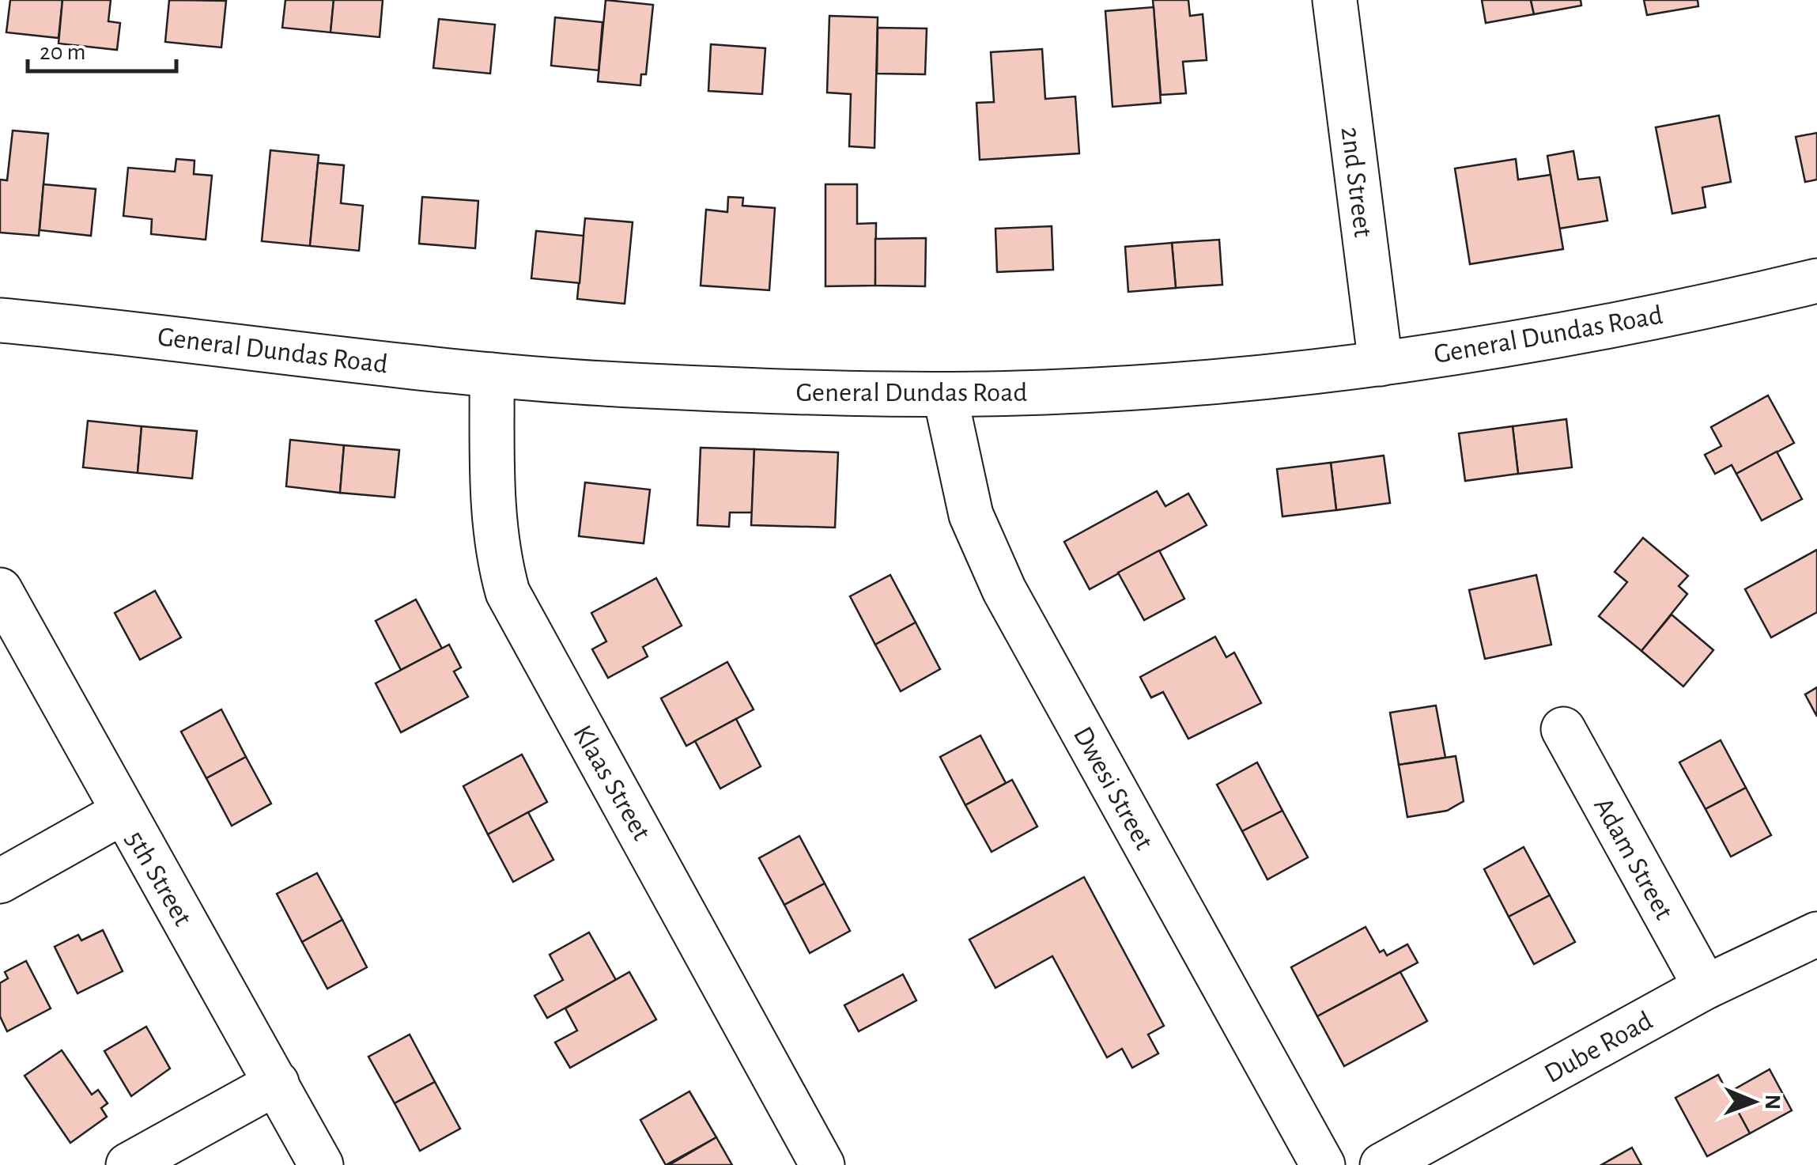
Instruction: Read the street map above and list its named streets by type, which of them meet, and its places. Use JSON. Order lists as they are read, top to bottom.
{
  "streets": {
    "street": [
      "2nd Street",
      "General Dundas Road",
      "Klaas Street",
      "Dwesi Street",
      "Adam Street",
      "5th Street",
      "Dube Road"
    ]
  },
  "crossings": [
    ["2nd Street", "General Dundas Road"],
    ["General Dundas Road", "Klaas Street"],
    ["General Dundas Road", "Dwesi Street"],
    ["Adam Street", "Dube Road"]
  ],
  "scale_bar": "20 m",
  "north": "right"
}
